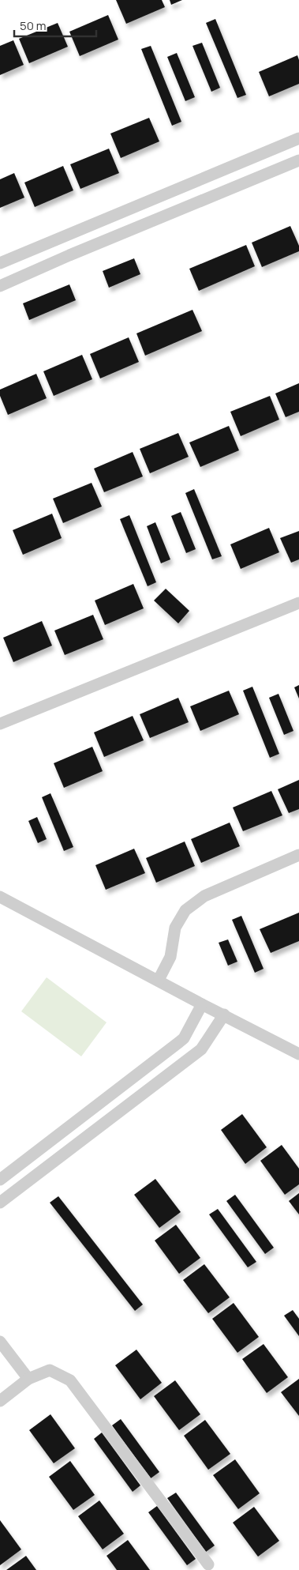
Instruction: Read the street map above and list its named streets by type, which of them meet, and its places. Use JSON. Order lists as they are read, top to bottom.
{
  "scale_bar": "50 m"
}
